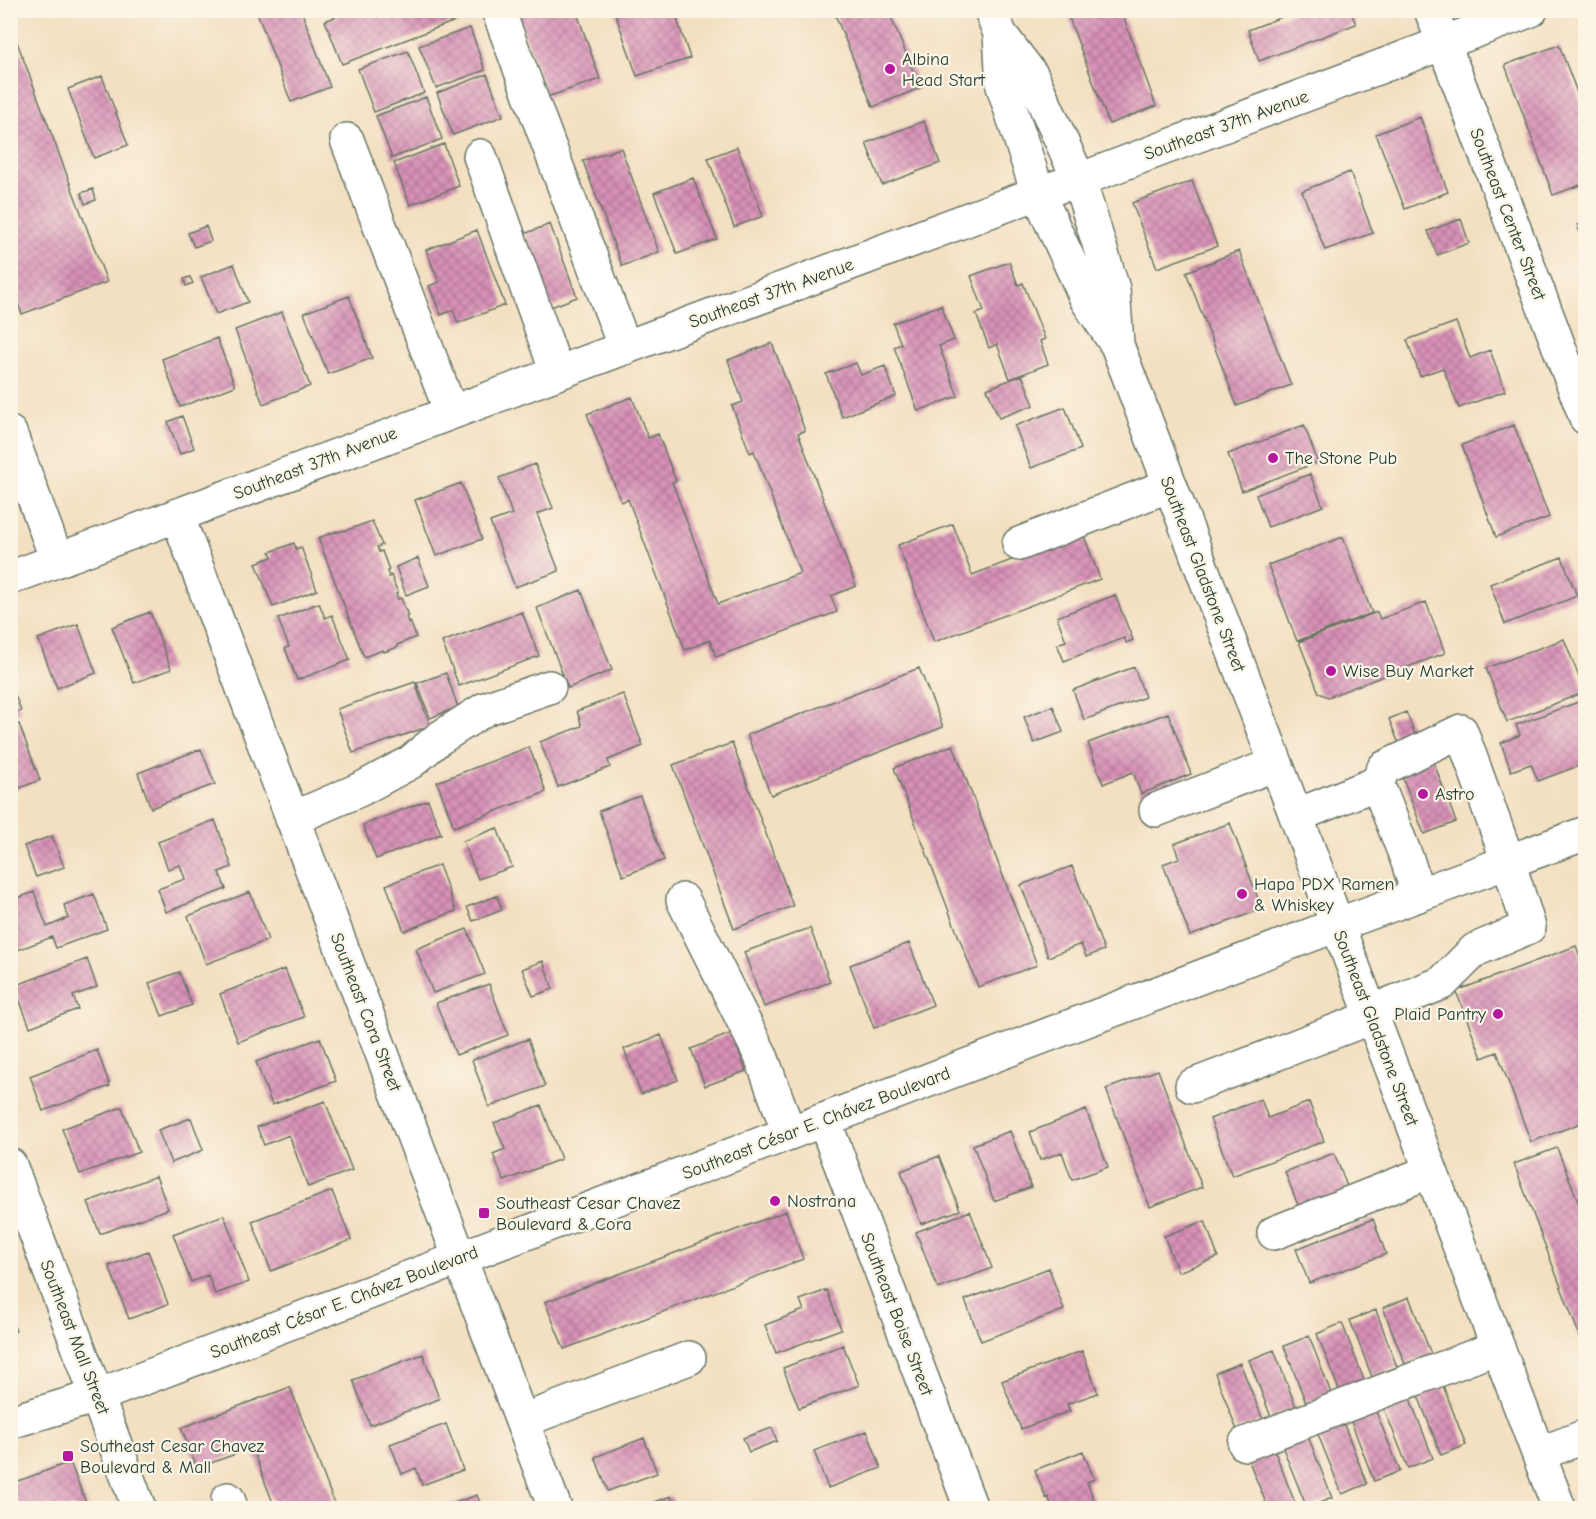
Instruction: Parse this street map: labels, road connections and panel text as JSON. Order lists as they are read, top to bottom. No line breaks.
{"streets":{"street":["Southeast 37th Avenue","Southeast Center Street","Southeast Gladstone Street","Southeast Cora Street","Southeast César E. Chávez Boulevard","Southeast Boise Street","Southeast Mall Street"]},"crossings":[["Southeast 37th Avenue","Southeast Center Street"],["Southeast 37th Avenue","Southeast Gladstone Street"],["Southeast 37th Avenue","Southeast Cora Street"],["Southeast Gladstone Street","Southeast César E. Chávez Boulevard"],["Southeast Cora Street","Southeast César E. Chávez Boulevard"],["Southeast César E. Chávez Boulevard","Southeast Boise Street"],["Southeast César E. Chávez Boulevard","Southeast Mall Street"]],"places":{"other":["Albina Head Start","The Stone Pub","Wise Buy Market","Astro","Hapa PDX Ramen & Whiskey","Plaid Pantry","Nostrana"],"transit":["Southeast Cesar Chavez Boulevard & Cora","Southeast Cesar Chavez Boulevard & Mall"]}}
